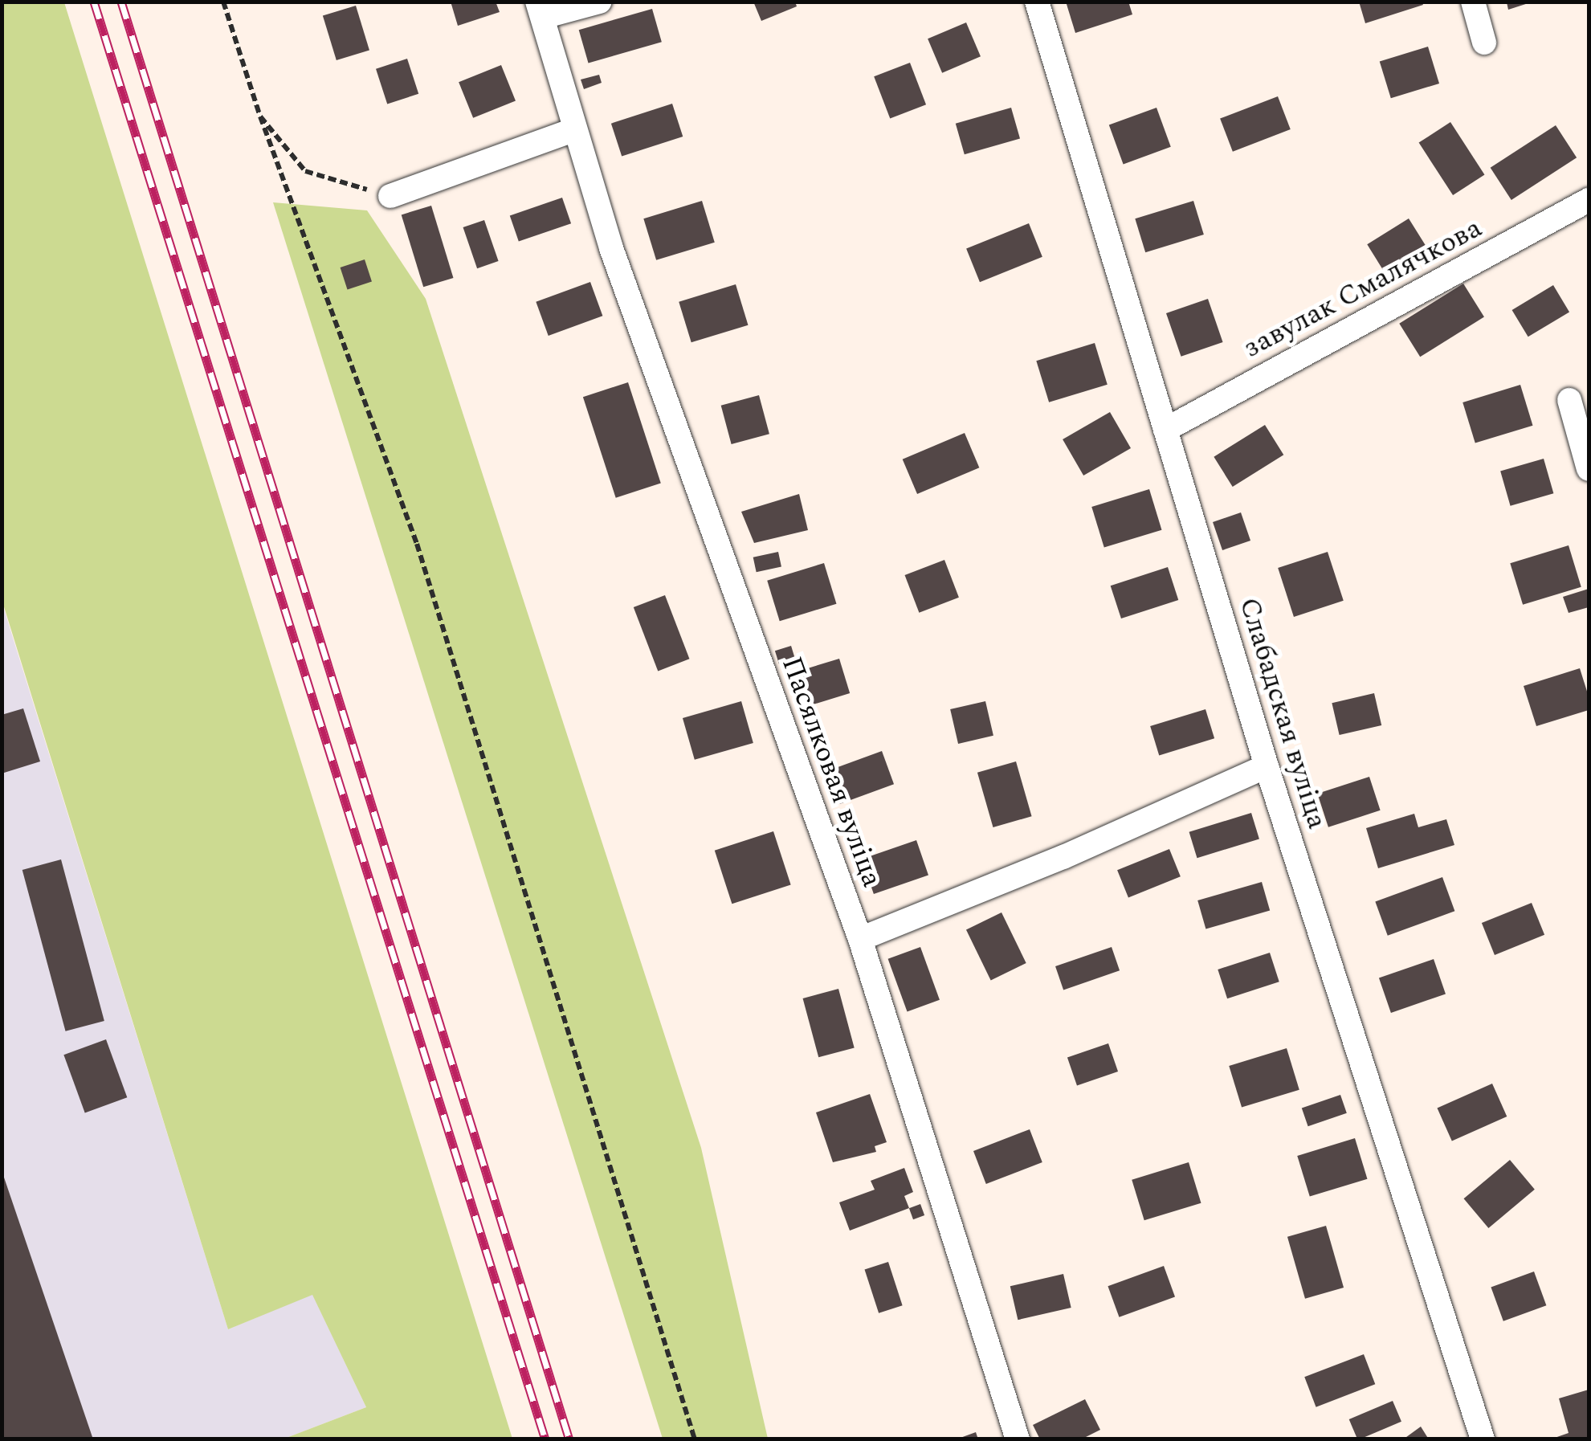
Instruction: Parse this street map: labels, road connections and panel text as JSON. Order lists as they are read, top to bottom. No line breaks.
{"streets":{"street":["завулак Смалячкова","Слабадская вуліца","Пасялковая вуліца"]},"crossings":[["завулак Смалячкова","Слабадская вуліца"]]}
